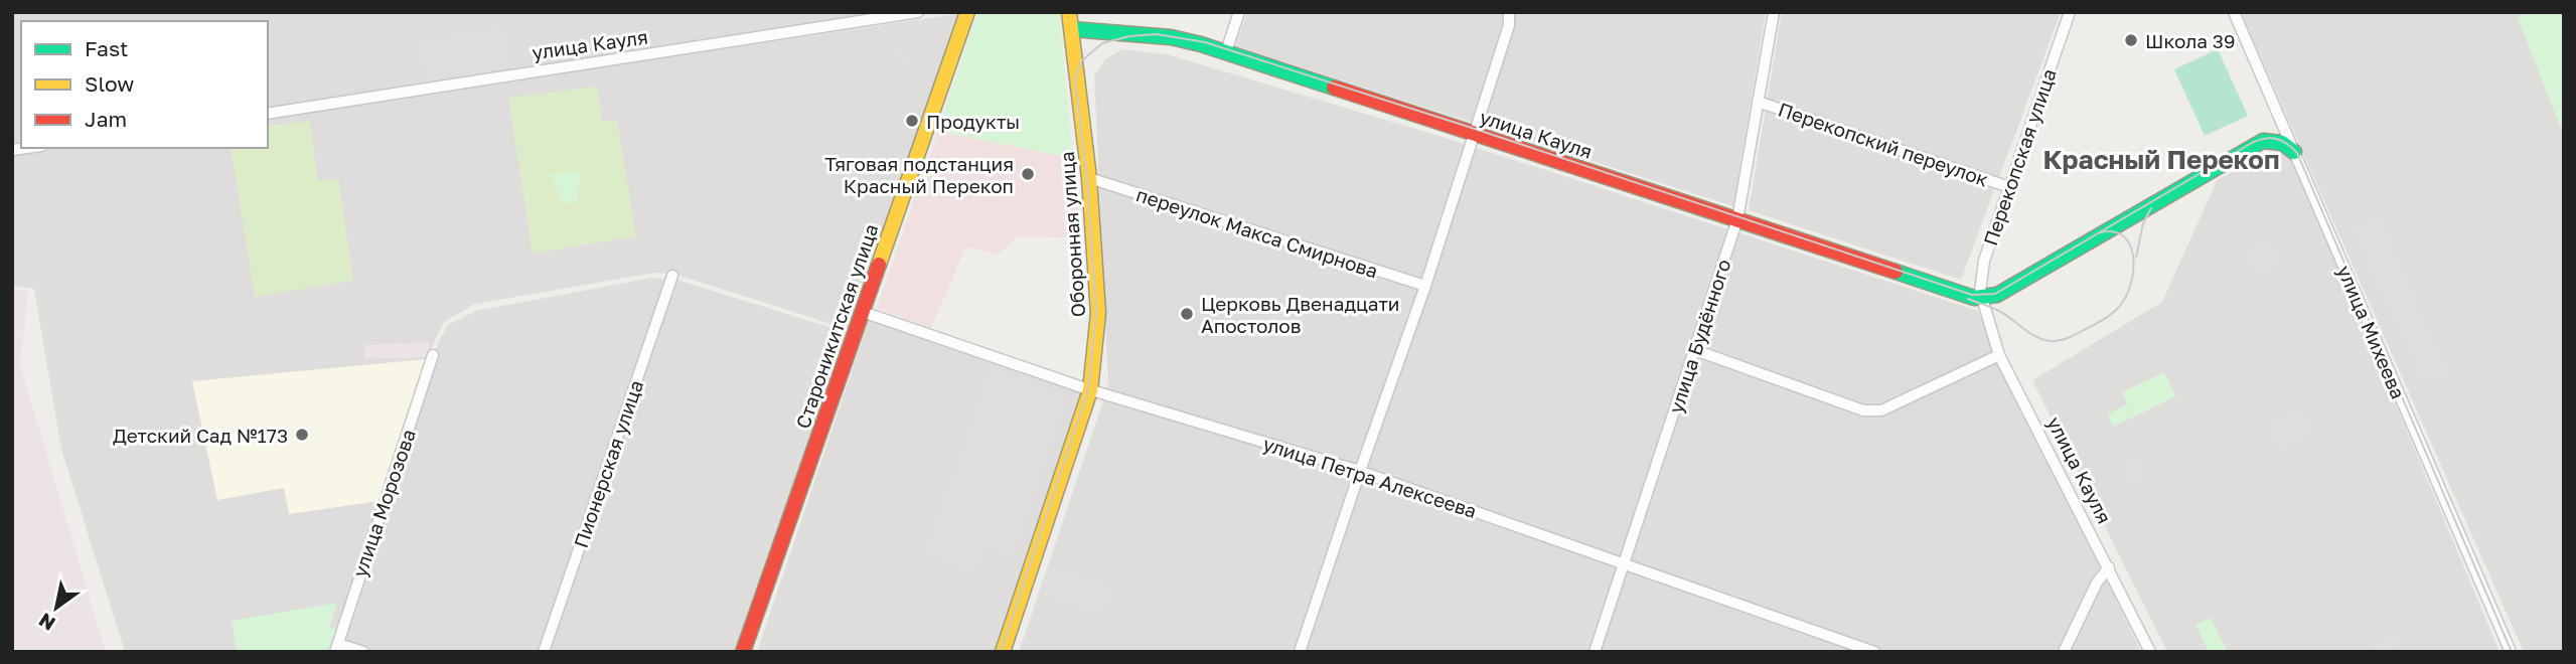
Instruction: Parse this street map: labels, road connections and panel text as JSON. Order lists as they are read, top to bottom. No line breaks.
{"streets":{"main road":["улица Кауля","Оборонная улица","Староникитская улица"],"street":["Перекопский переулок","Перекопская улица","переулок Макса Смирнова","улица Михеева","улица Будённого","Пионерская улица","улица Петра Алексеева","улица Морозова"]},"crossings":[["улица Кауля","Перекопская улица"],["улица Кауля","Оборонная улица"],["улица Кауля","улица Будённого"],["Перекопский переулок","Перекопская улица"],["Перекопский переулок","улица Будённого"],["переулок Макса Смирнова","Оборонная улица"],["Оборонная улица","улица Петра Алексеева"],["Староникитская улица","улица Петра Алексеева"],["улица Будённого","улица Петра Алексеева"]],"districts":["Красный Перекоп"],"places":["Школа 39","Продукты","Тяговая подстанция Красный Перекоп","Церковь Двенадцати Апостолов","Детский Сад №173"],"legend":["Fast","Slow","Jam"],"north":"bottom left"}
